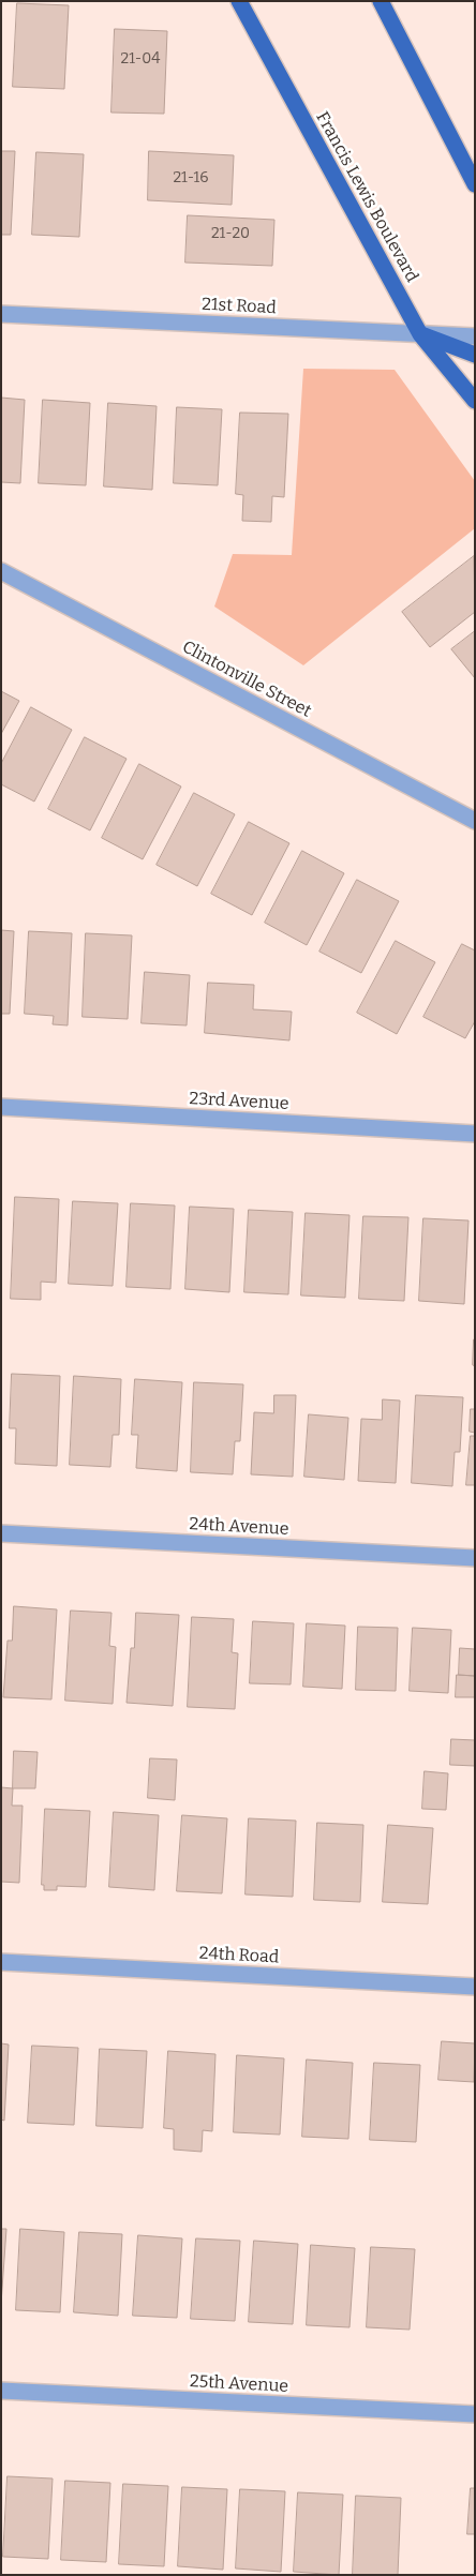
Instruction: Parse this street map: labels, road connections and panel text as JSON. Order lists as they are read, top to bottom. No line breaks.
{"streets":{"main road":["Francis Lewis Boulevard"],"street":["21st Road","Clintonville Street","23rd Avenue","24th Avenue","24th Road","25th Avenue"]},"crossings":[["Francis Lewis Boulevard","21st Road"]],"house_numbers":["21-04","21-16","21-20"]}
